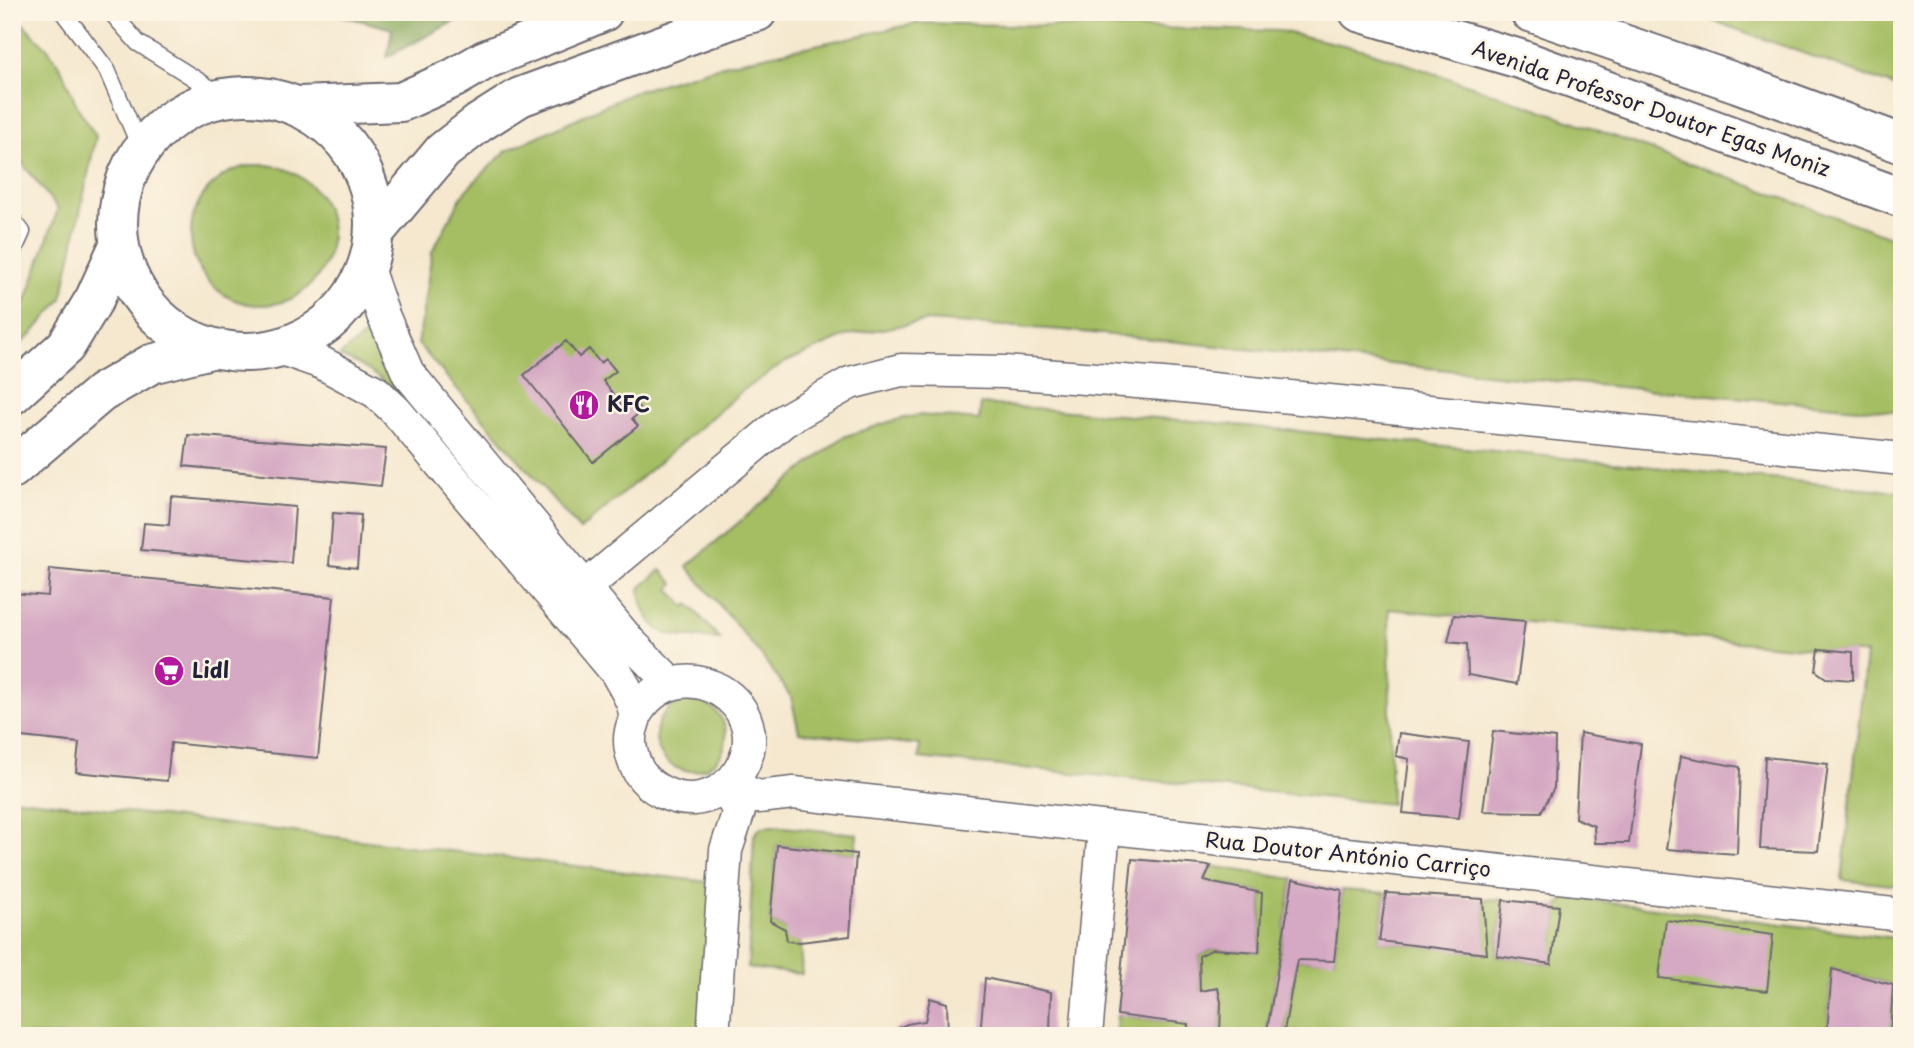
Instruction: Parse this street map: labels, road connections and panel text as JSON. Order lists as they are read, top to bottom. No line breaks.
{"streets":{"main road":["Avenida Professor Doutor Egas Moniz"],"street":["Rua Doutor António Carriço"]},"places":{"restaurant":["KFC"],"supermarket":["Lidl"]}}
